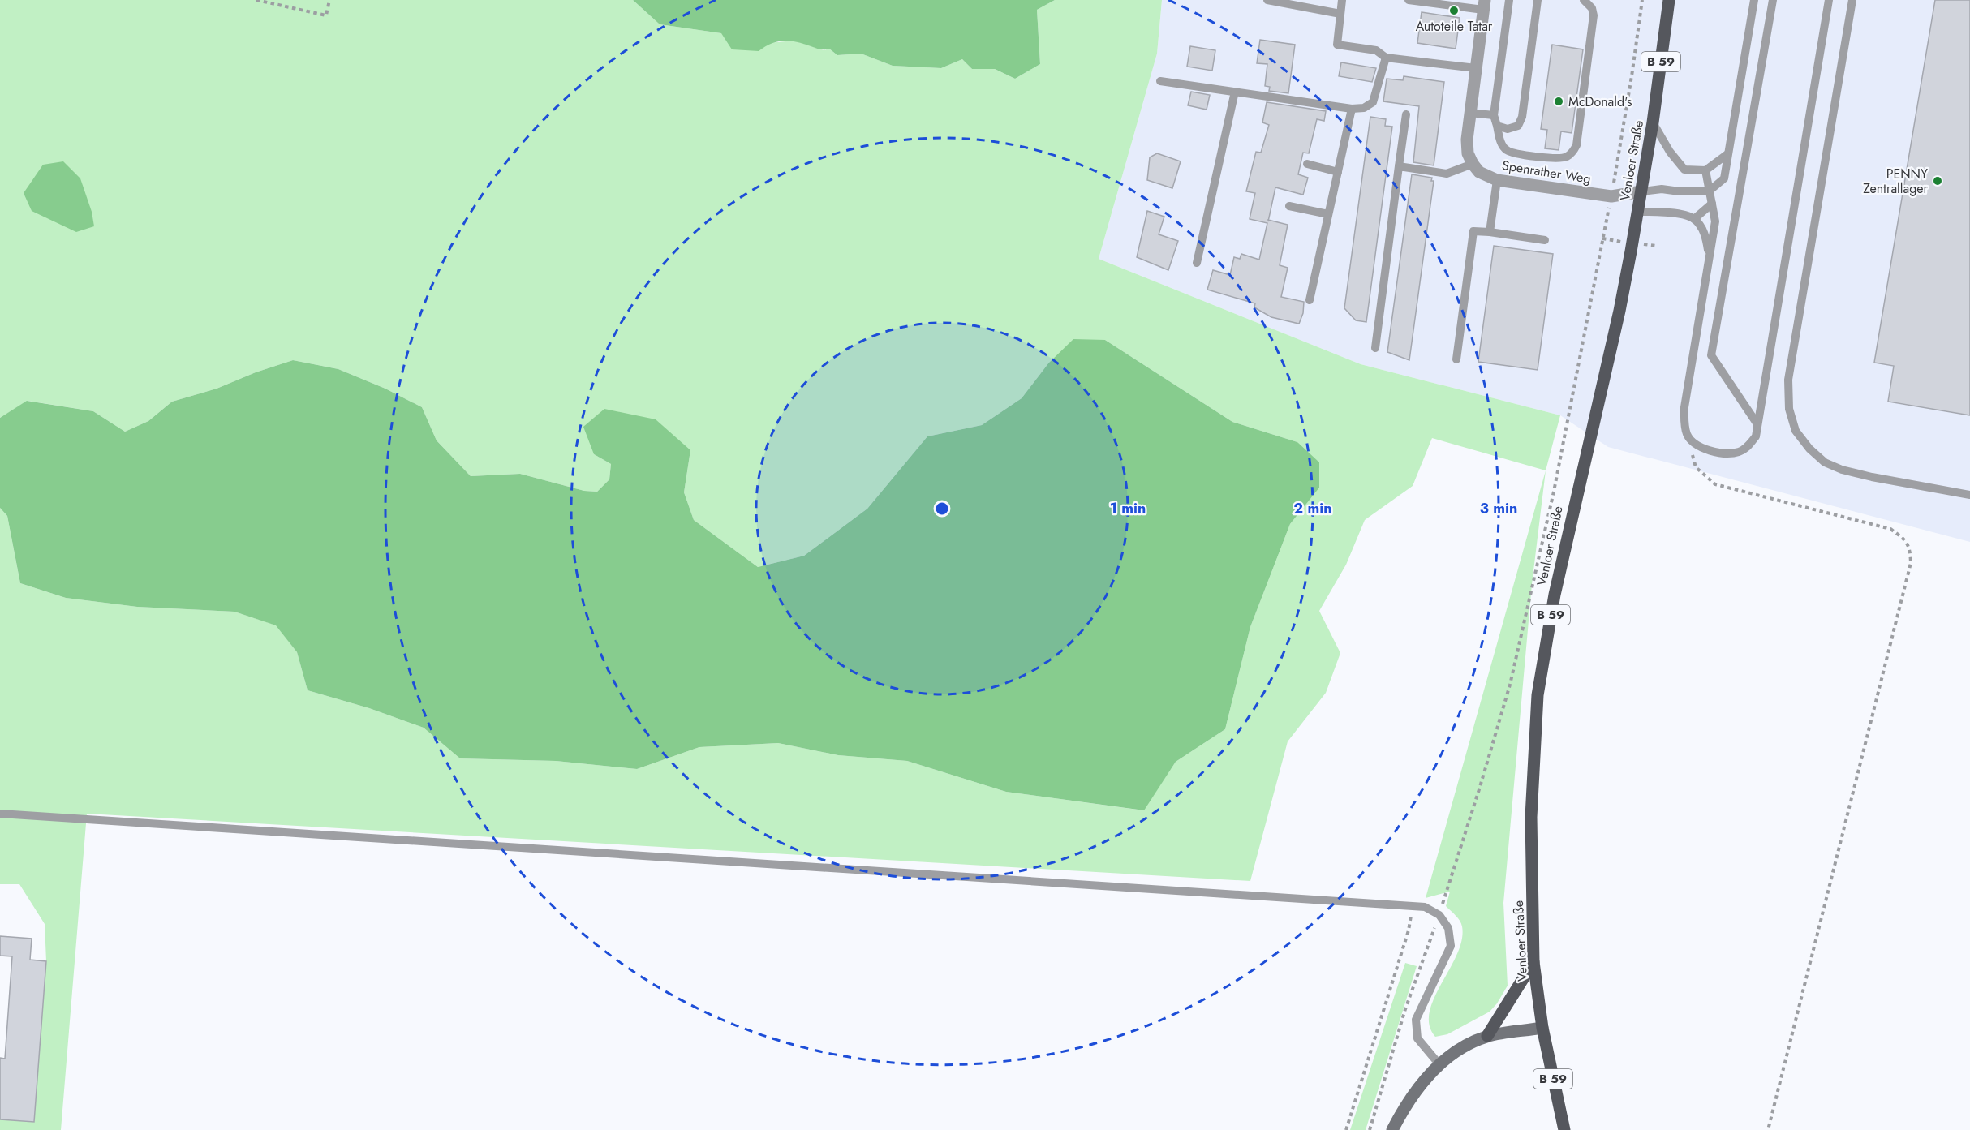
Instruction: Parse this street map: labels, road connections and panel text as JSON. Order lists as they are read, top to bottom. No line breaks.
{"streets":{"main road":["B 59","Venloer Straße"],"street":["Spenrather Weg"]},"crossings":[["B 59","Venloer Straße"],["Venloer Straße","Spenrather Weg"]],"places":["Autoteile Tatar","McDonald's","PENNY Zentrallager"],"rings":["1 min","2 min","3 min"]}
